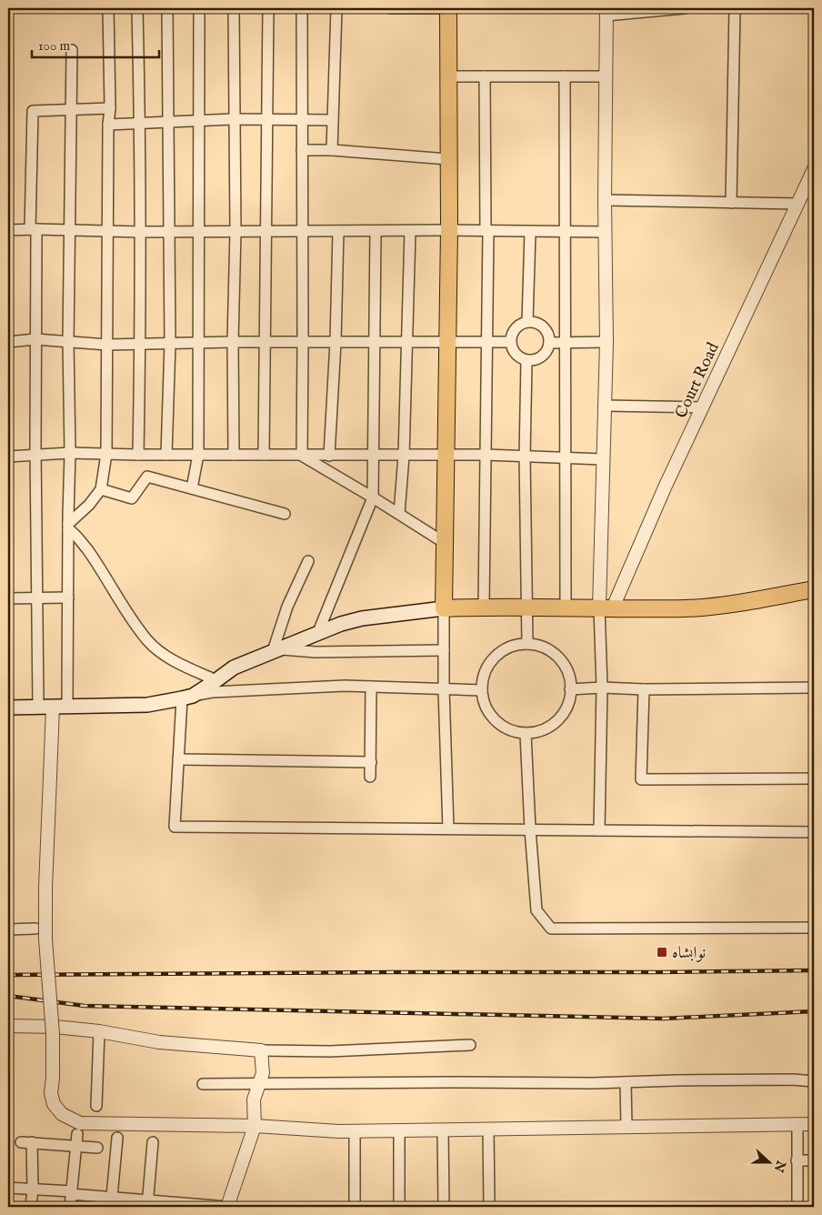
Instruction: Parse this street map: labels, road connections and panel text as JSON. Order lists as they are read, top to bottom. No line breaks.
{"streets":{"street":["Court Road"]},"places":{"transit":["نوابشاہ"]},"scale_bar":"100 m","north":"right"}
